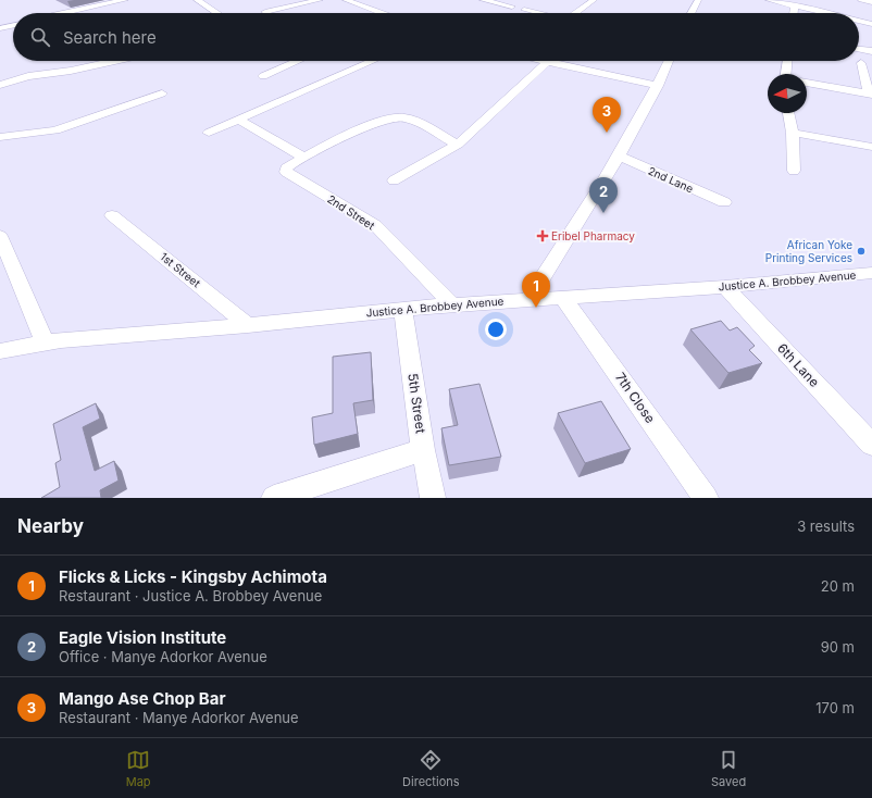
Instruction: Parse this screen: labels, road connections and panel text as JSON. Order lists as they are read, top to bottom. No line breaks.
{"streets":{"street":["2nd Lane","2nd Street","1st Street","Justice A. Brobbey Avenue","6th Lane","7th Close","5th Street"]},"crossings":[["2nd Street","Justice A. Brobbey Avenue"],["1st Street","Justice A. Brobbey Avenue"],["Justice A. Brobbey Avenue","6th Lane"],["Justice A. Brobbey Avenue","7th Close"],["Justice A. Brobbey Avenue","5th Street"]],"places":{"health":["Eribel Pharmacy"],"other":["African Yoke Printing Services"]},"north":"left","page":{"search":"Search here","pins":["3","2","1"],"heading":["Nearby","3 results"],"list":[{"mark":"1","name":"Flicks & Licks - Kingsby Achimota","note":"Restaurant · Justice A. Brobbey Avenue","value":"20 m"},{"mark":"2","name":"Eagle Vision Institute","note":"Office · Manye Adorkor Avenue","value":"90 m"},{"mark":"3","name":"Mango Ase Chop Bar","note":"Restaurant · Manye Adorkor Avenue","value":"170 m"}],"nav":["Map","Directions","Saved"]}}
